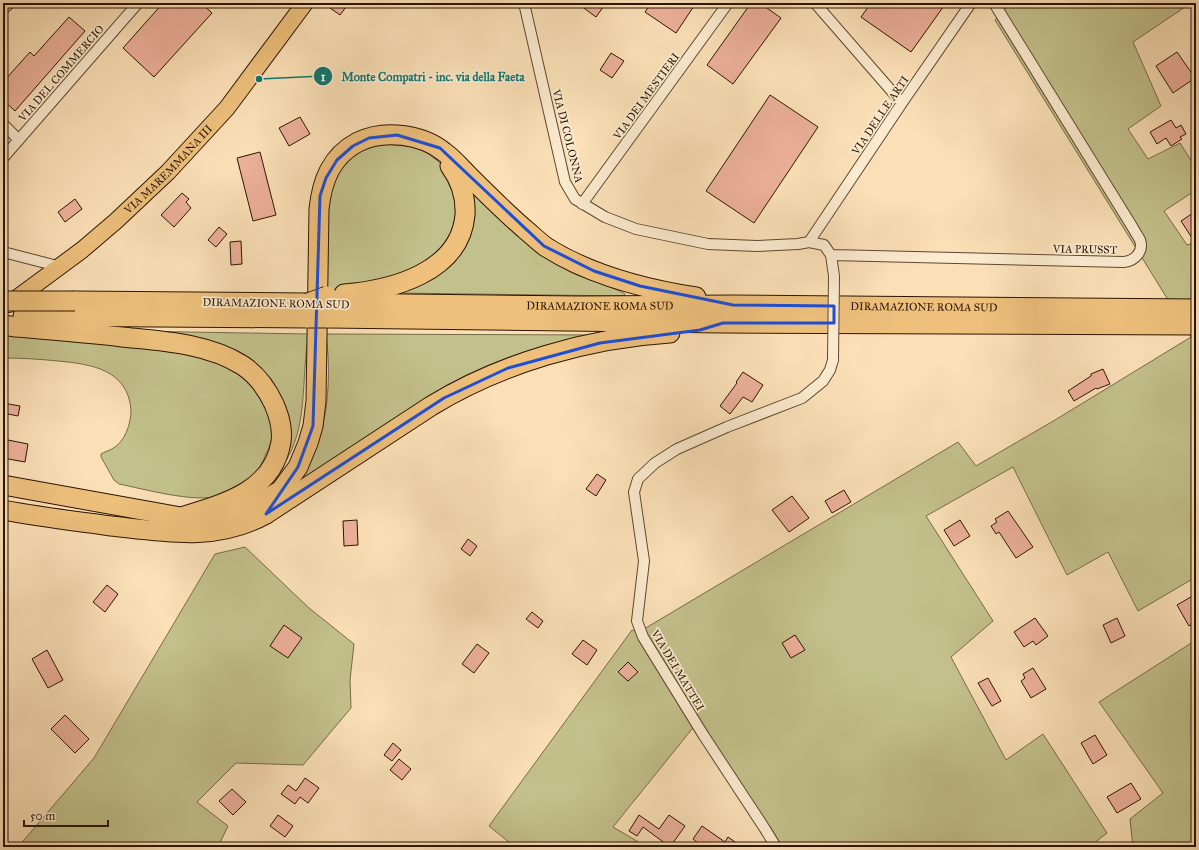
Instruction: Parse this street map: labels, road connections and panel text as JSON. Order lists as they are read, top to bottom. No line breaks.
{"streets":{"highway":["DIRAMAZIONE ROMA SUD"],"main road":["VIA MAREMMANA III"],"street":["VIA DEL COMMERCIO","VIA DEI MESTIERI","VIA DELLE ARTI","VIA DI COLONNA","VIA PRUSST","VIA DEI MATTEI"]},"crossings":[["VIA DEI MESTIERI","VIA DI COLONNA"],["VIA DELLE ARTI","VIA DI COLONNA"],["VIA PRUSST","VIA DEI MATTEI"]],"places":["Monte Compatri - inc. via della Faeta"],"scale_bar":"50 m"}
